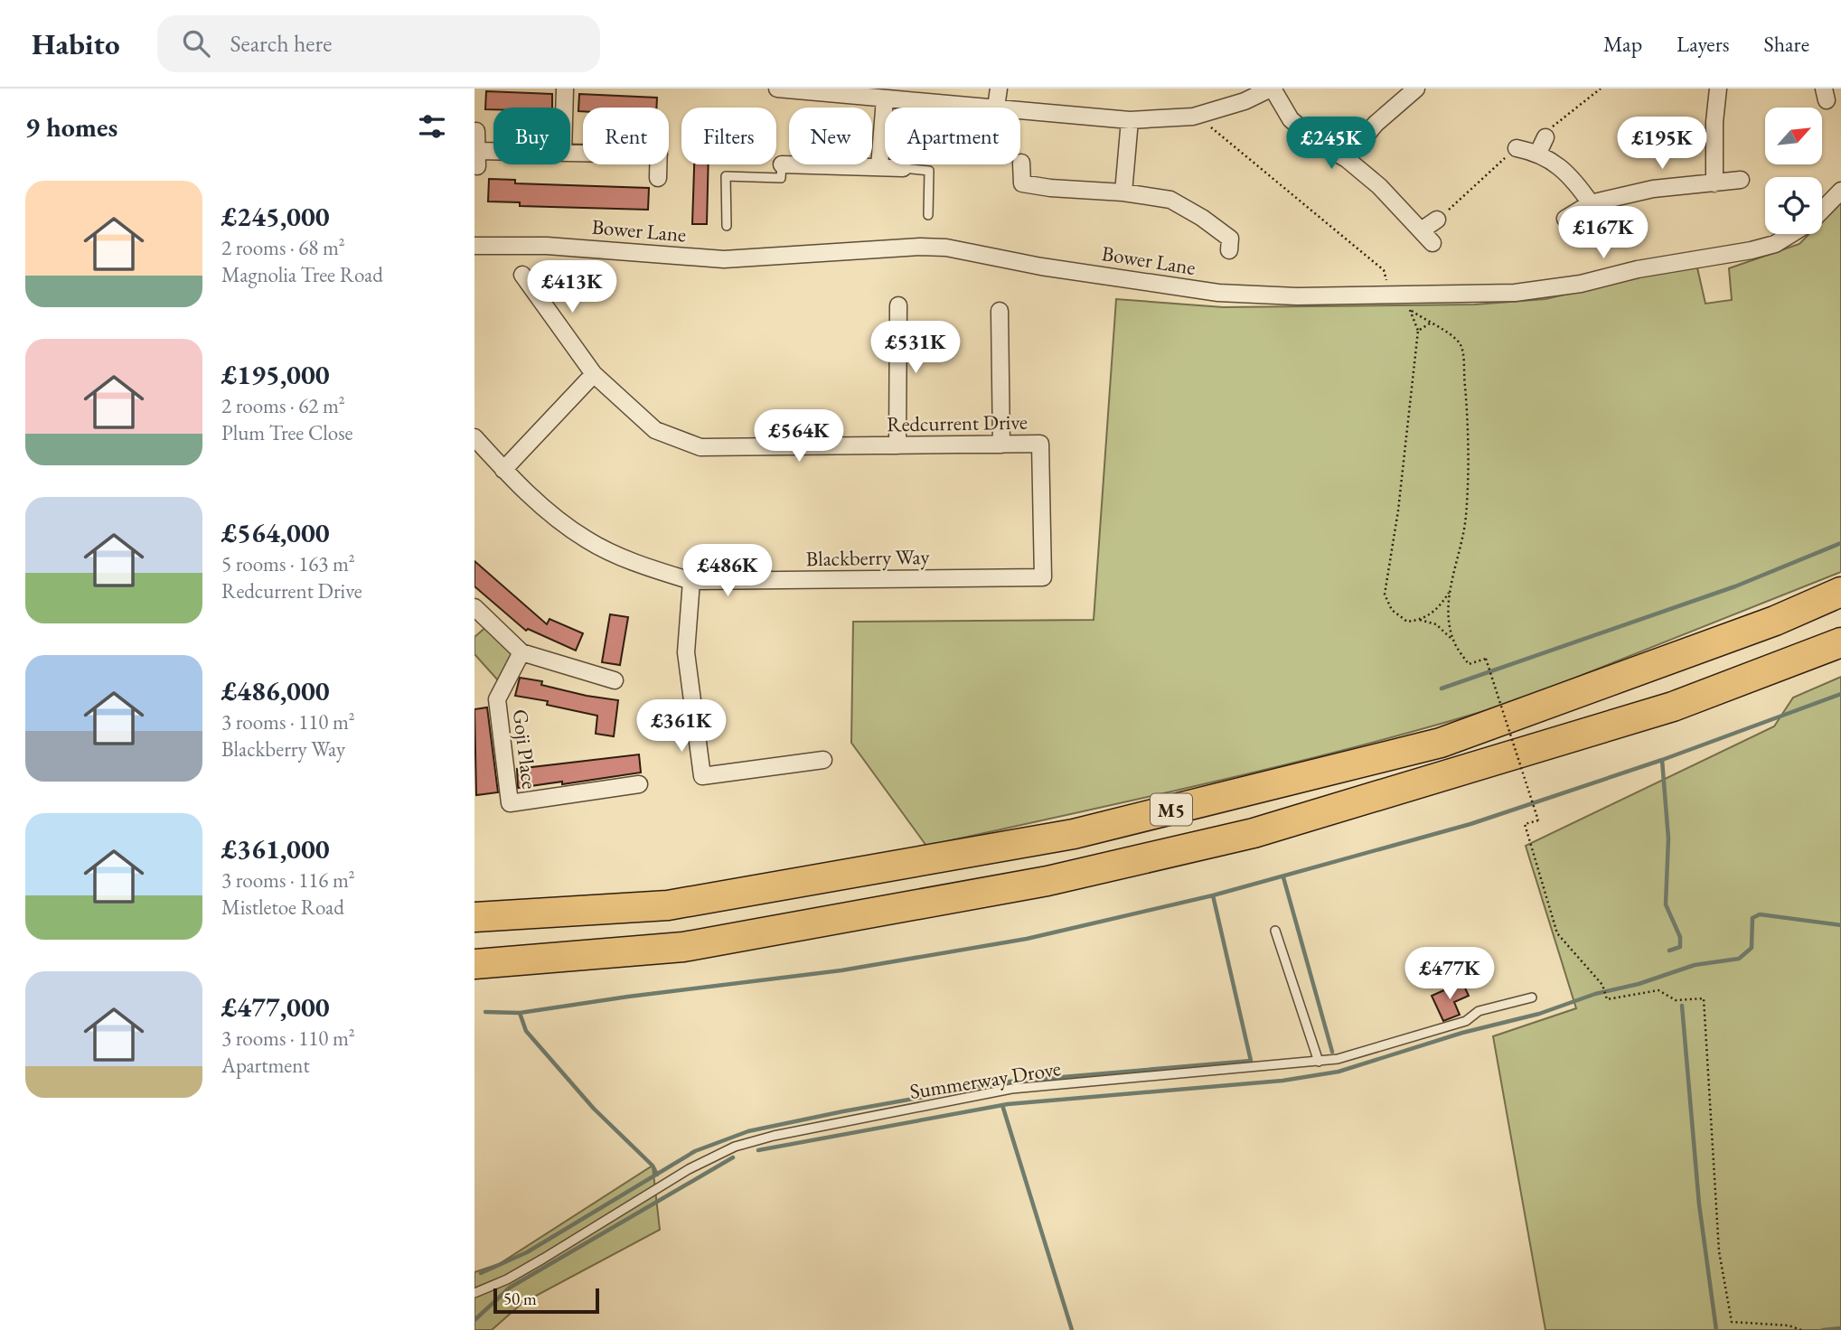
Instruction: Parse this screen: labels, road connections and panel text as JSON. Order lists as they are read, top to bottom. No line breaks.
{"streets":{"highway":["M5"],"street":["Bower Lane","Redcurrent Drive","Blackberry Way","Goji Place"],"lane":["Summerway Drove"]},"crossings":[["Redcurrent Drive","Blackberry Way"]],"scale_bar":"50 m","north":"top right","page":{"header":"Habito","search":"Search here","nav":["Map","Layers","Share"],"heading":"9 homes","chip":["Buy","Rent","Filters","New","Apartment"],"price":["£245K","£195K","£167K","£413K","£531K","£564K","£486K","£361K","£477K"],"list":[{"name":"£245,000","note":"2 rooms · 68 m² · Magnolia Tree Road"},{"name":"£195,000","note":"2 rooms · 62 m² · Plum Tree Close"},{"name":"£564,000","note":"5 rooms · 163 m² · Redcurrent Drive"},{"name":"£486,000","note":"3 rooms · 110 m² · Blackberry Way"},{"name":"£361,000","note":"3 rooms · 116 m² · Mistletoe Road"},{"name":"£477,000","note":"3 rooms · 110 m² · Apartment"}],"scale":"50 m"}}
